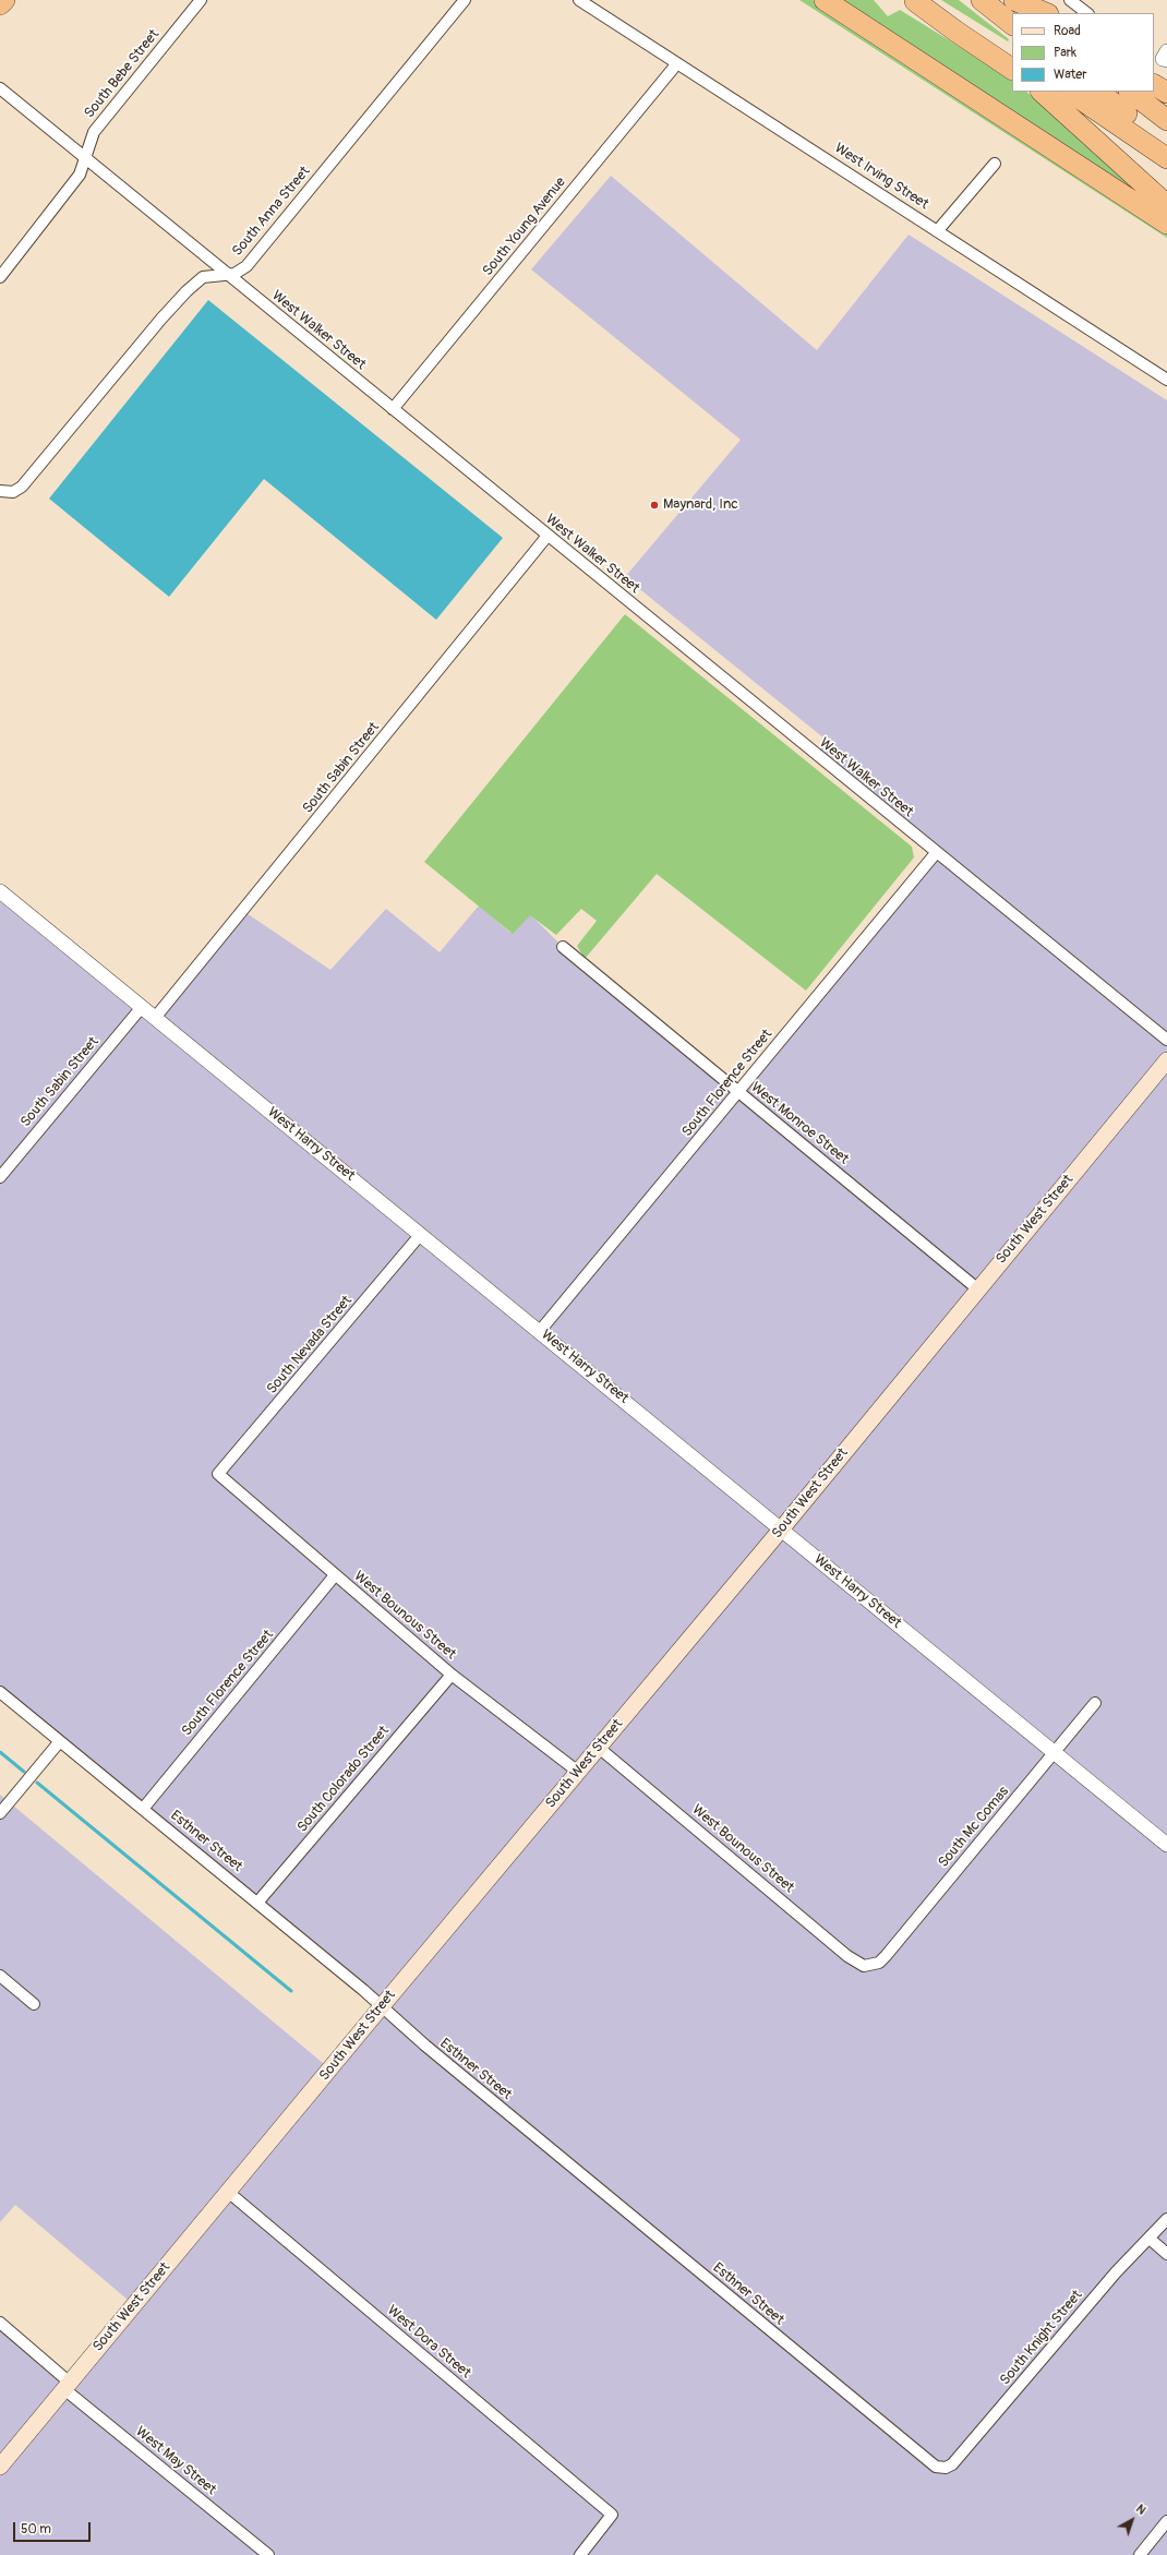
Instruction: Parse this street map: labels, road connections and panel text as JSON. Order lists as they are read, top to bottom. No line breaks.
{"streets":{"main road":["South West Street"],"street":["South Bebe Street","West Irving Street","South Anna Street","South Young Avenue","West Walker Street","South Sabin Street","South Florence Street","West Monroe Street","West Harry Street","South Nevada Street","West Bounous Street","South Colorado Street","South Mc Comas","Esthner Street","South Knight Street","West Dora Street","West May Street"]},"crossings":[["South Bebe Street","West Walker Street"],["West Irving Street","South Young Avenue"],["South Anna Street","West Walker Street"],["South Young Avenue","West Walker Street"],["West Walker Street","South Sabin Street"],["West Walker Street","South Florence Street"],["South Sabin Street","West Harry Street"],["South Florence Street","West Monroe Street"],["South Florence Street","West Harry Street"],["South Florence Street","West Bounous Street"],["South Florence Street","Esthner Street"],["West Monroe Street","South West Street"],["West Harry Street","South West Street"],["West Harry Street","South Nevada Street"],["West Harry Street","South Mc Comas"],["South West Street","West Bounous Street"],["South West Street","Esthner Street"],["South West Street","West Dora Street"],["South West Street","West May Street"],["South Nevada Street","West Bounous Street"],["West Bounous Street","South Colorado Street"],["West Bounous Street","South Mc Comas"],["South Colorado Street","Esthner Street"],["Esthner Street","South Knight Street"]],"places":["Maynard, Inc"],"legend":["Road","Park","Water"],"scale_bar":"50 m","north":"top right"}
